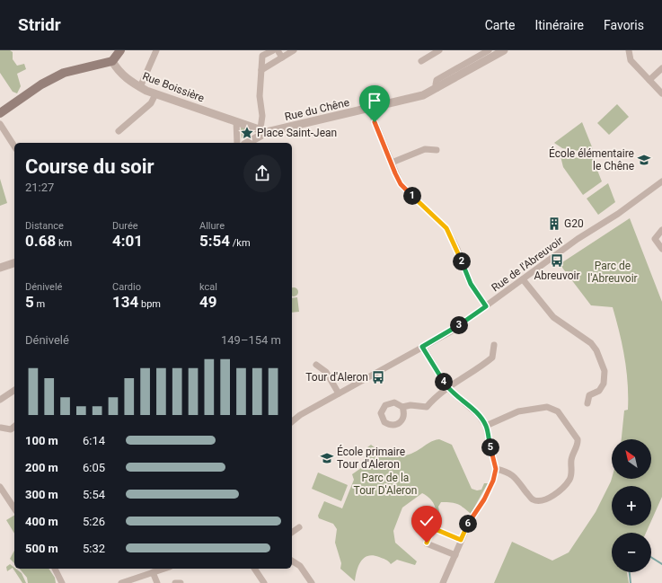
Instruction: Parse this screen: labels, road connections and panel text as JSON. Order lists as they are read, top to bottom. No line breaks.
{"streets":{"street":["Rue Boissière","Rue du Chêne","Rue de l'Abreuvoir"]},"crossings":[["Rue Boissière","Rue du Chêne"]],"parks":["Parc de l'Abreuvoir","Parc de la Tour D'Aleron"],"places":{"place":["Place Saint-Jean"],"school or university":["École élémentaire le Chêne","École primaire Tour d'Aleron"],"building":["G20"],"bus stop":["Abreuvoir","Tour d'Aleron"]},"north":"top left","page":{"header":"Stridr","nav":["Carte","Itinéraire","Favoris"],"heading":["Course du soir","21:27"],"pins":["1","2","3","4","5","6"],"stats":[["Distance","0.68 km"],["Durée","4:01"],["Allure","5:54 /km"],["Dénivelé","5 m"],["Cardio","134 bpm"],["kcal","49"]],"chart":["Dénivelé","149–154 m"],"list":[{"name":"100 m","note":"6:14"},{"name":"200 m","note":"6:05"},{"name":"300 m","note":"5:54"},{"name":"400 m","note":"5:26"},{"name":"500 m","note":"5:32"}],"map_buttons":["+","−"]}}
